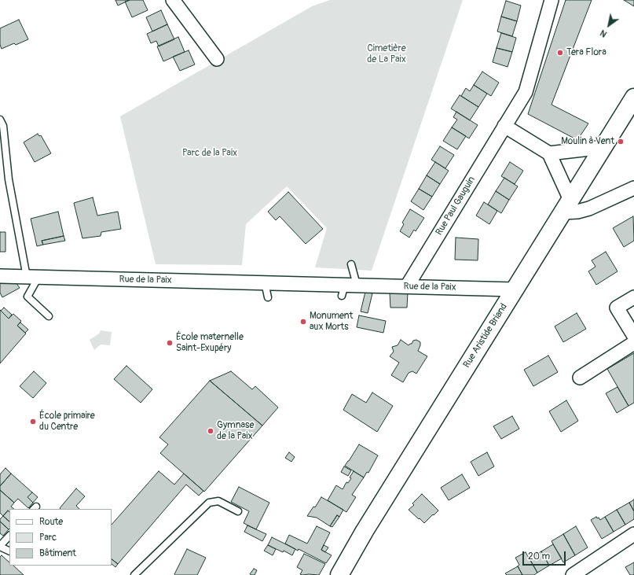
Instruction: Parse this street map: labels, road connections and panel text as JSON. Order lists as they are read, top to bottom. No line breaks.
{"streets":{"main road":["Rue Aristide Briand"],"street":["Rue Paul Gauguin","Rue de la Paix"]},"crossings":[["Rue Paul Gauguin","Rue de la Paix"],["Rue de la Paix","Rue Aristide Briand"]],"parks":["Cimetière de La Paix","Parc de la Paix"],"places":["Tera Flora","Moulin à Vent","Monument aux Morts","École maternelle Saint-Exupéry","École primaire du Centre","Gymnase de la Paix"],"legend":["Route","Parc","Bâtiment"],"scale_bar":"20 m","north":"bottom left"}
